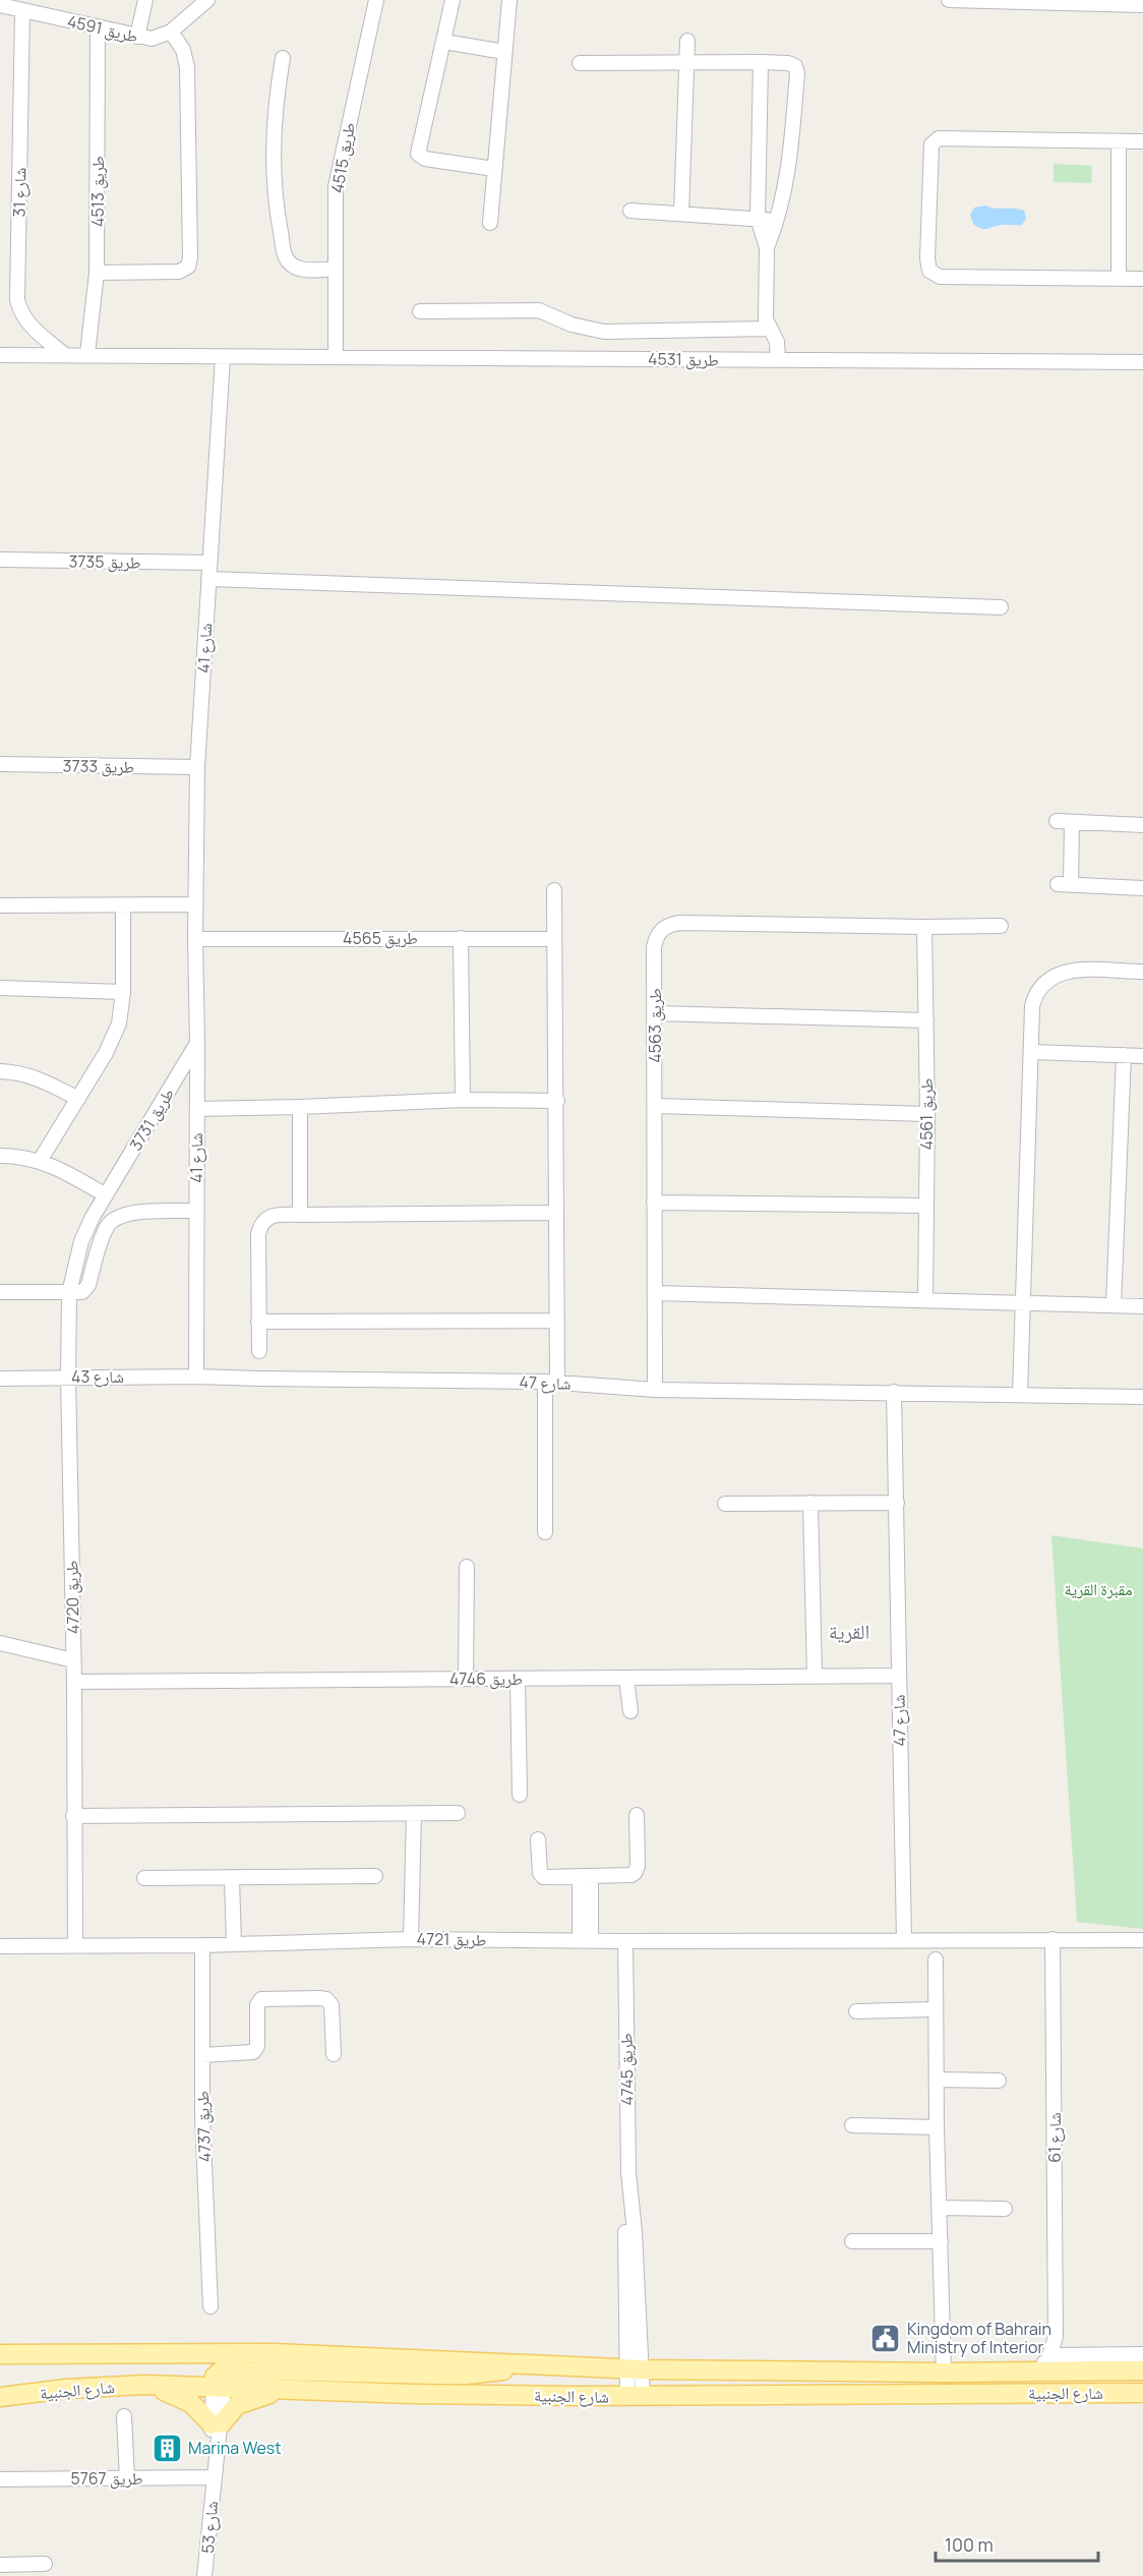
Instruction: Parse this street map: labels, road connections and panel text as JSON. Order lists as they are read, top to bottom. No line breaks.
{"streets":{"main road":["شارع الجنبية"],"street":["طريق 4591","طريق 4515","طريق 4513","شارع 31","طريق 4531","طريق 3735","شارع 41","طريق 3733","طريق 4565","طريق 4563","طريق 4561","طريق 3731","شارع 43","شارع 47","طريق 4720","طريق 4746","طريق 4721","طريق 4745","طريق 4737","شارع 61","طريق 5767","شارع 53"]},"crossings":[["طريق 4591","طريق 4513"],["طريق 4591","شارع 31"],["طريق 4515","طريق 4531"],["طريق 4531","شارع 41"],["طريق 3735","شارع 41"],["شارع 41","طريق 3733"],["شارع 41","طريق 4565"],["شارع 41","طريق 3731"],["شارع 41","شارع 43"],["شارع 41","شارع 47"],["طريق 4563","طريق 4561"],["طريق 4563","شارع 47"],["طريق 3731","شارع 43"],["طريق 3731","طريق 4720"],["شارع 43","شارع 47"],["شارع 43","طريق 4720"],["شارع 47","طريق 4746"],["شارع 47","طريق 4721"],["طريق 4720","طريق 4746"],["طريق 4720","طريق 4721"],["طريق 4721","طريق 4745"],["طريق 4721","طريق 4737"],["طريق 4745","شارع الجنبية"],["شارع 61","شارع الجنبية"],["شارع الجنبية","شارع 53"],["طريق 5767","شارع 53"]],"districts":["القرية"],"parks":["مقبرة القرية"],"places":{"public building":["Kingdom of Bahrain Ministry of Interior"],"building":["Marina West"]},"scale_bar":"100 m"}
